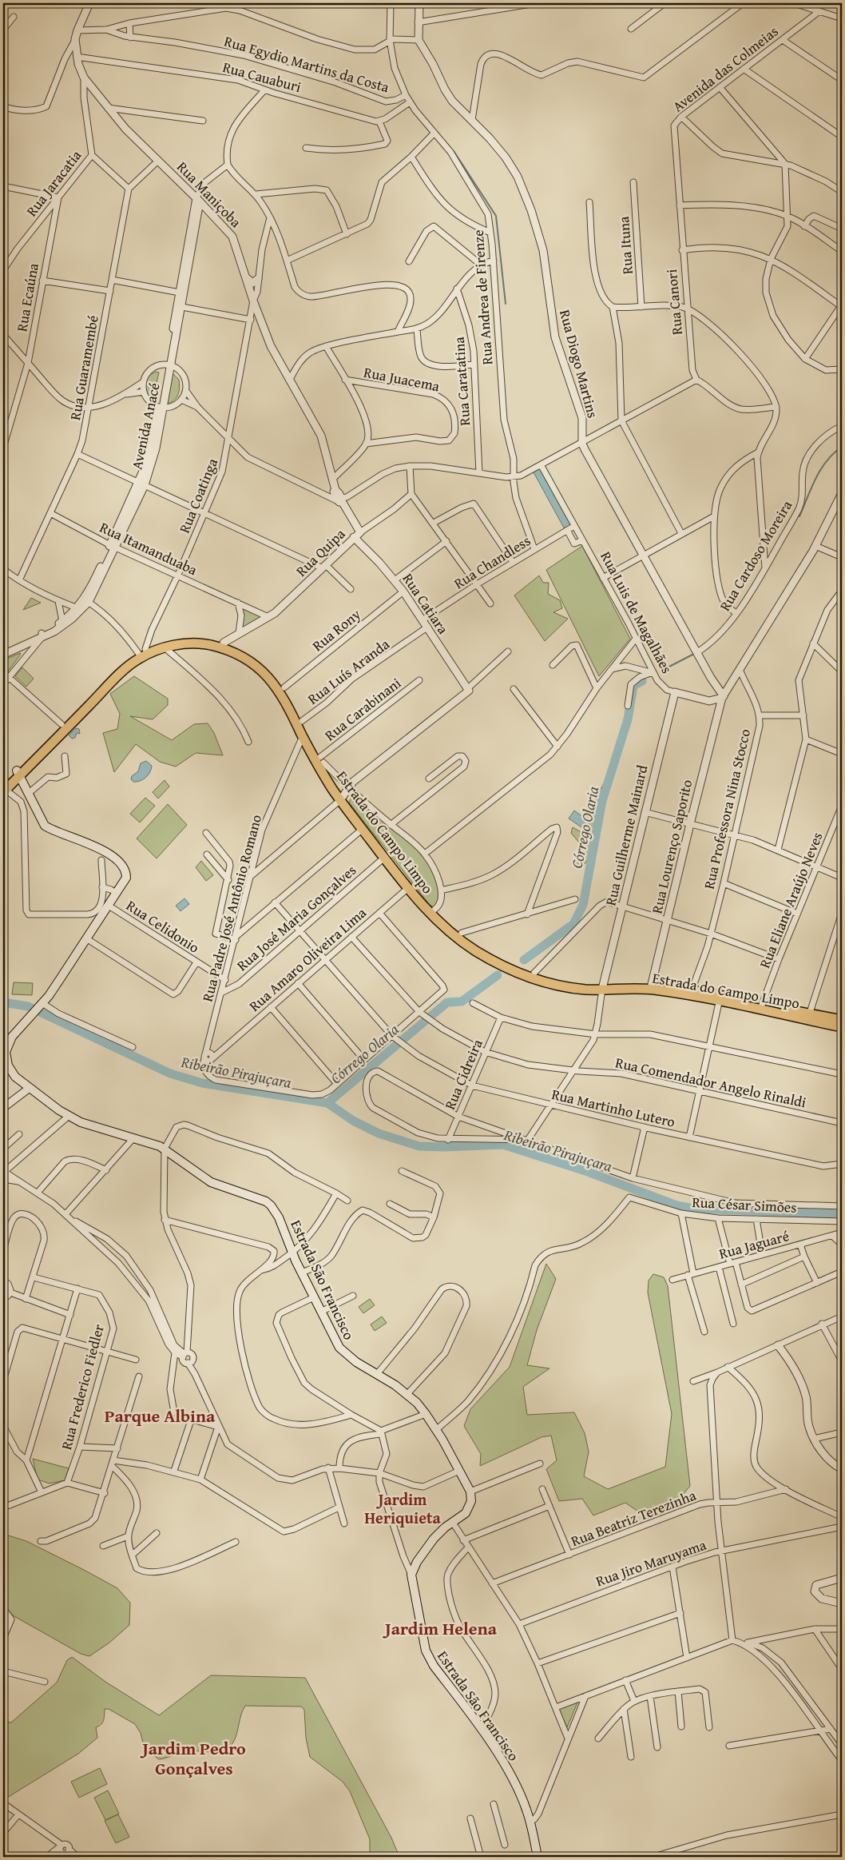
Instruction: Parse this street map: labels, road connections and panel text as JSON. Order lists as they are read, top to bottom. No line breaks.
{"streets":{"main road":["Estrada do Campo Limpo","Estrada São Francisco"],"street":["Rua Egydio Martins da Costa","Avenida das Colmeias","Rua Cauaburi","Rua Jaracatia","Rua Maniçoba","Rua Ituna","Rua Ecaúna","Rua Andrea de Firenze","Rua Canori","Rua Diogo Martins","Rua Guaramembé","Rua Juacema","Rua Caratatina","Avenida Anacé","Rua Coatinga","Rua Itamanduaba","Rua Quipa","Rua Cardoso Moreira","Rua Chandless","Rua Catiara","Rua Luis de Magalhães","Rua Rony","Rua Luís Aranda","Rua Carabinani","Rua Professora Nina Stocco","Rua Guilherme Mainard","Rua Lourenço Saporito","Rua Eliane Araújo Neves","Rua Padre José Antônio Romano","Rua José Maria Gonçalves","Rua Celidonio","Rua Amaro Oliveira Lima","Rua Cidreira","Rua Comendador Angelo Rinaldi","Rua Martinho Lutero","Rua César Simões","Rua Jaguaré","Rua Frederico Fiedler","Rua Beatriz Terezinha","Rua Jiro Maruyama"]},"crossings":[["Rua Egydio Martins da Costa","Rua Andrea de Firenze"],["Avenida das Colmeias","Rua Canori"],["Rua Cauaburi","Rua Maniçoba"],["Rua Jaracatia","Rua Maniçoba"],["Rua Jaracatia","Rua Ecaúna"],["Rua Maniçoba","Avenida Anacé"],["Rua Maniçoba","Rua Coatinga"],["Rua Andrea de Firenze","Rua Chandless"],["Rua Diogo Martins","Rua Cardoso Moreira"],["Rua Diogo Martins","Rua Luis de Magalhães"],["Rua Diogo Martins","Rua Lourenço Saporito"],["Rua Guaramembé","Rua Itamanduaba"],["Avenida Anacé","Rua Itamanduaba"],["Rua Coatinga","Rua Itamanduaba"],["Rua Coatinga","Estrada do Campo Limpo"],["Rua Itamanduaba","Rua Quipa"],["Rua Quipa","Rua Catiara"],["Rua Quipa","Estrada do Campo Limpo"],["Rua Chandless","Rua Catiara"],["Rua Chandless","Rua Luis de Magalhães"],["Rua Catiara","Rua Rony"],["Rua Catiara","Rua Luís Aranda"],["Rua Luis de Magalhães","Rua Guilherme Mainard"],["Rua Luis de Magalhães","Rua Lourenço Saporito"],["Rua Rony","Estrada do Campo Limpo"],["Rua Luís Aranda","Estrada do Campo Limpo"],["Rua Carabinani","Estrada do Campo Limpo"],["Rua Professora Nina Stocco","Estrada do Campo Limpo"],["Estrada do Campo Limpo","Rua Guilherme Mainard"],["Estrada do Campo Limpo","Rua Lourenço Saporito"],["Estrada do Campo Limpo","Rua Eliane Araújo Neves"],["Estrada do Campo Limpo","Rua Padre José Antônio Romano"],["Estrada do Campo Limpo","Rua José Maria Gonçalves"],["Estrada do Campo Limpo","Rua Amaro Oliveira Lima"],["Rua Padre José Antônio Romano","Rua José Maria Gonçalves"],["Rua Padre José Antônio Romano","Rua Celidonio"],["Rua Padre José Antônio Romano","Rua Amaro Oliveira Lima"],["Rua José Maria Gonçalves","Rua Martinho Lutero"],["Rua Celidonio","Estrada São Francisco"],["Rua Amaro Oliveira Lima","Rua Comendador Angelo Rinaldi"],["Rua Amaro Oliveira Lima","Rua Martinho Lutero"],["Rua Cidreira","Rua Comendador Angelo Rinaldi"],["Rua Cidreira","Rua Martinho Lutero"],["Rua César Simões","Estrada São Francisco"]],"districts":["Parque Albina","Jardim Heriquieta","Jardim Helena","Jardim Pedro Gonçalves"],"water":["Córrego Olaria","Ribeirão Pirajuçara"]}
